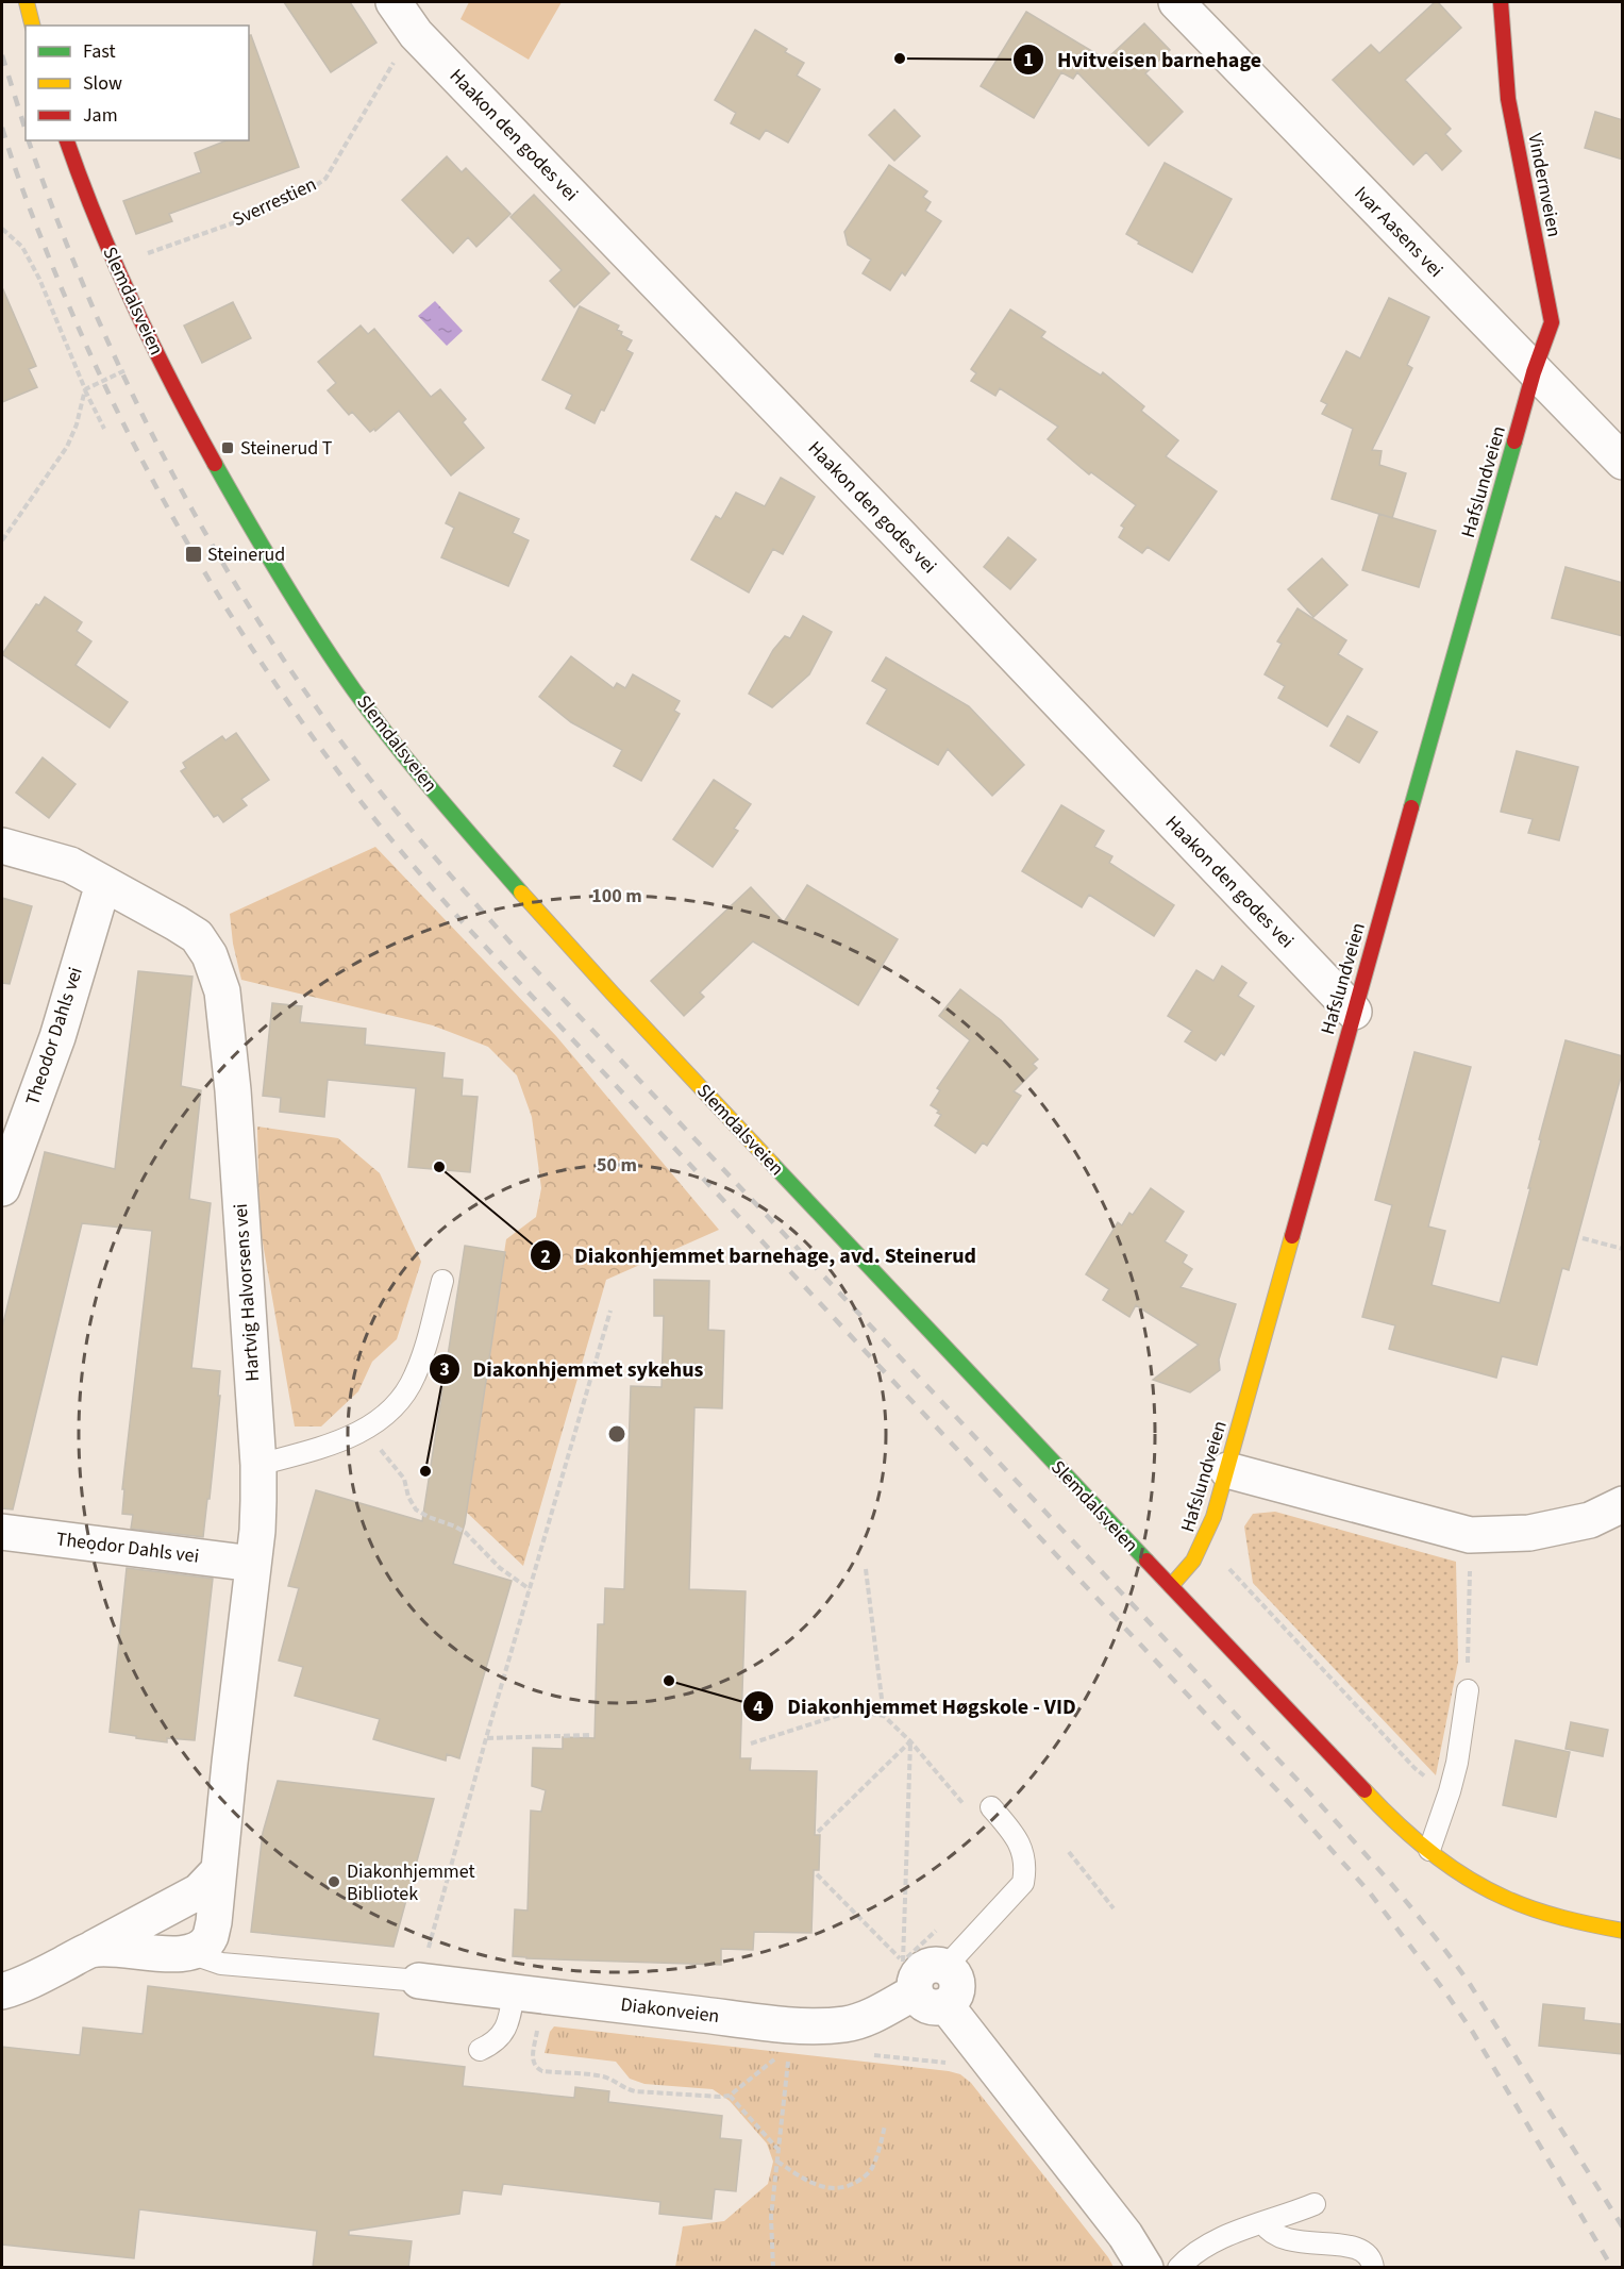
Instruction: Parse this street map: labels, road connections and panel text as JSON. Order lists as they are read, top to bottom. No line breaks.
{"streets":{"main road":["Vindernveien","Slemdalsveien","Hafslundveien"],"street":["Haakon den godes vei","Ivar Aasens vei","Theodor Dahls vei","Hartvig Halvorsens vei","Diakonveien"],"path":["Sverrestien"]},"crossings":[["Haakon den godes vei","Sverrestien"],["Haakon den godes vei","Hafslundveien"],["Vindernveien","Ivar Aasens vei"],["Vindernveien","Hafslundveien"],["Ivar Aasens vei","Hafslundveien"],["Slemdalsveien","Hafslundveien"],["Theodor Dahls vei","Hartvig Halvorsens vei"]],"places":{"other":["Hvitveisen barnehage","Diakonhjemmet barnehage, avd. Steinerud","Diakonhjemmet sykehus","Diakonhjemmet Høgskole - VID","Diakonhjemmet Bibliotek"],"transit":["Steinerud T","Steinerud"]},"legend":["Fast","Slow","Jam"],"rings":["100 m","50 m"]}
